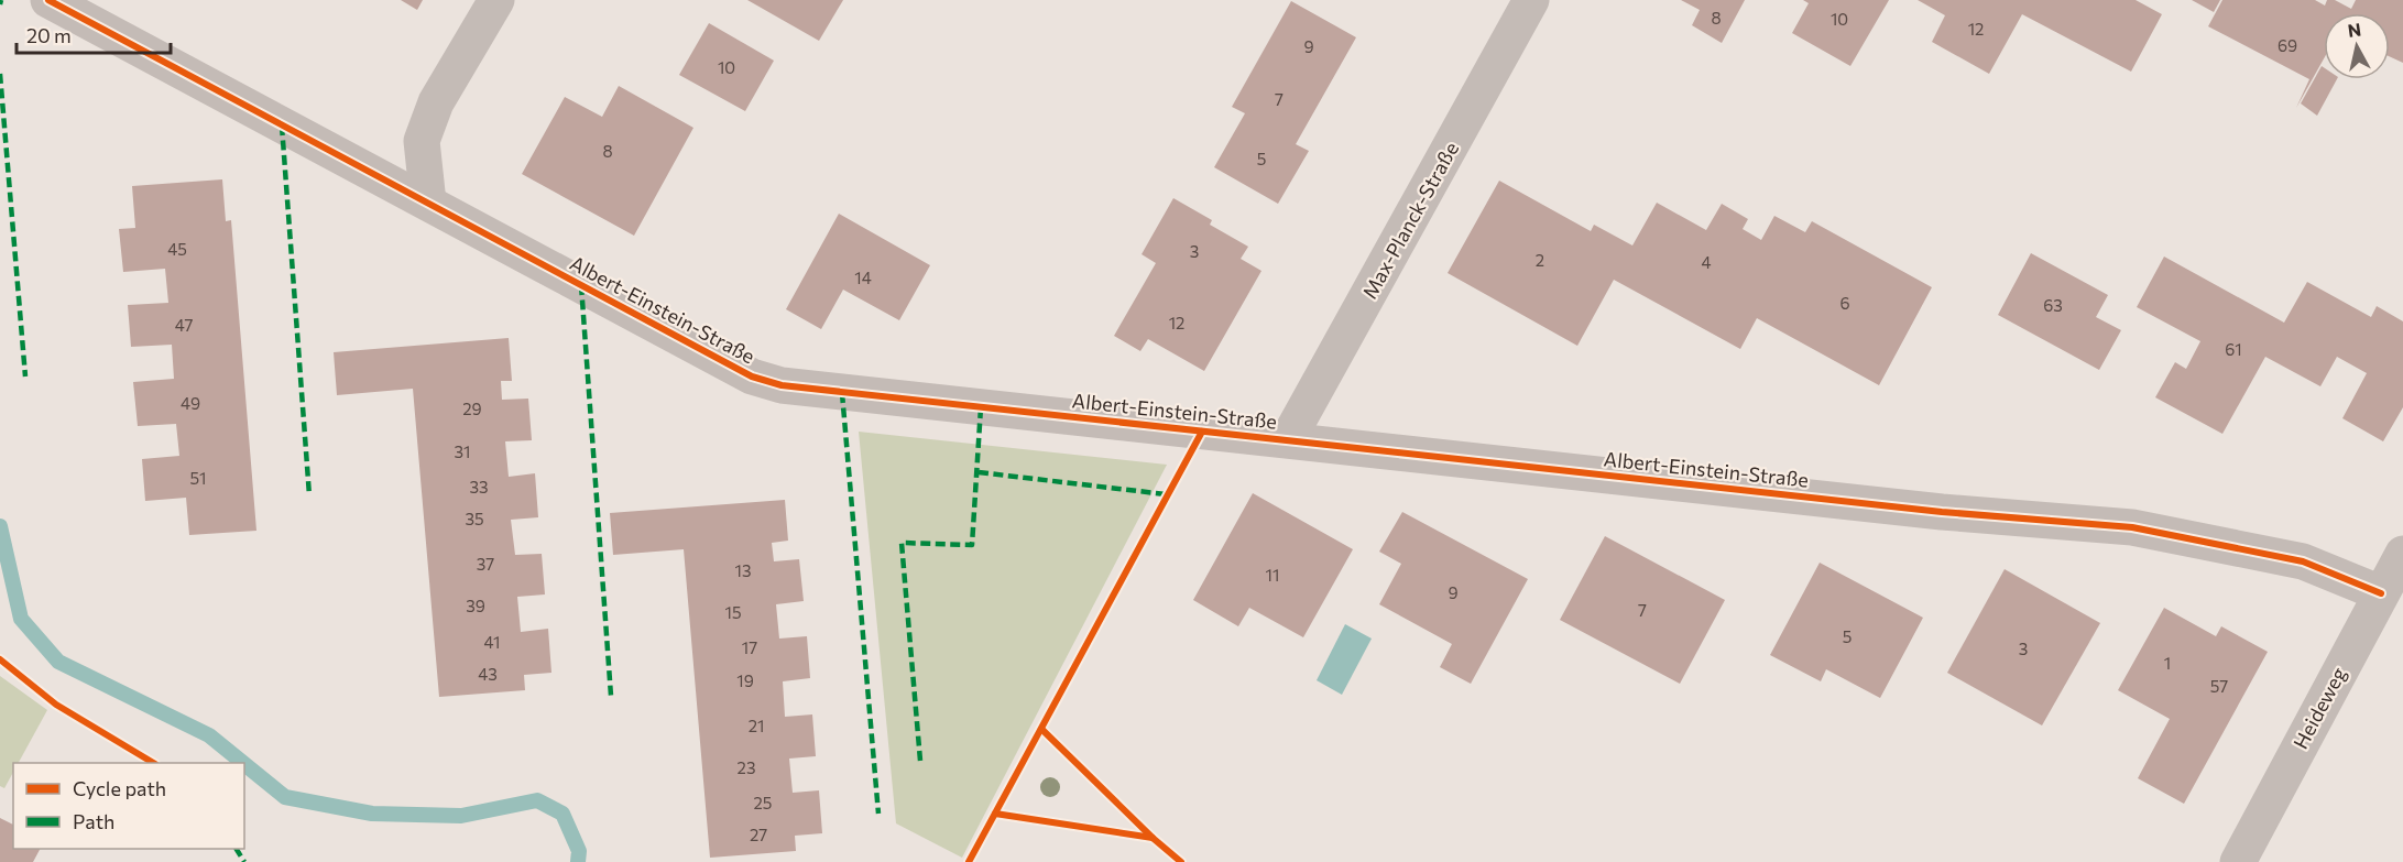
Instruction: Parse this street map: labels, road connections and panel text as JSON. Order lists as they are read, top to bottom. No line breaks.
{"streets":{"street":["Max-Planck-Straße","Albert-Einstein-Straße","Heideweg"]},"crossings":[["Max-Planck-Straße","Albert-Einstein-Straße"],["Albert-Einstein-Straße","Heideweg"]],"house_numbers":["8","10","12","69","9","10","7","8","5","45","3","2","4","14","6","63","12","47","61","49","29","31","51","33","35","37","13","11","9","39","7","15","5","41","17","3","1","43","19","57","21","23","25","27"],"legend":["Cycle path","Path"],"scale_bar":"20 m","north":"top"}
